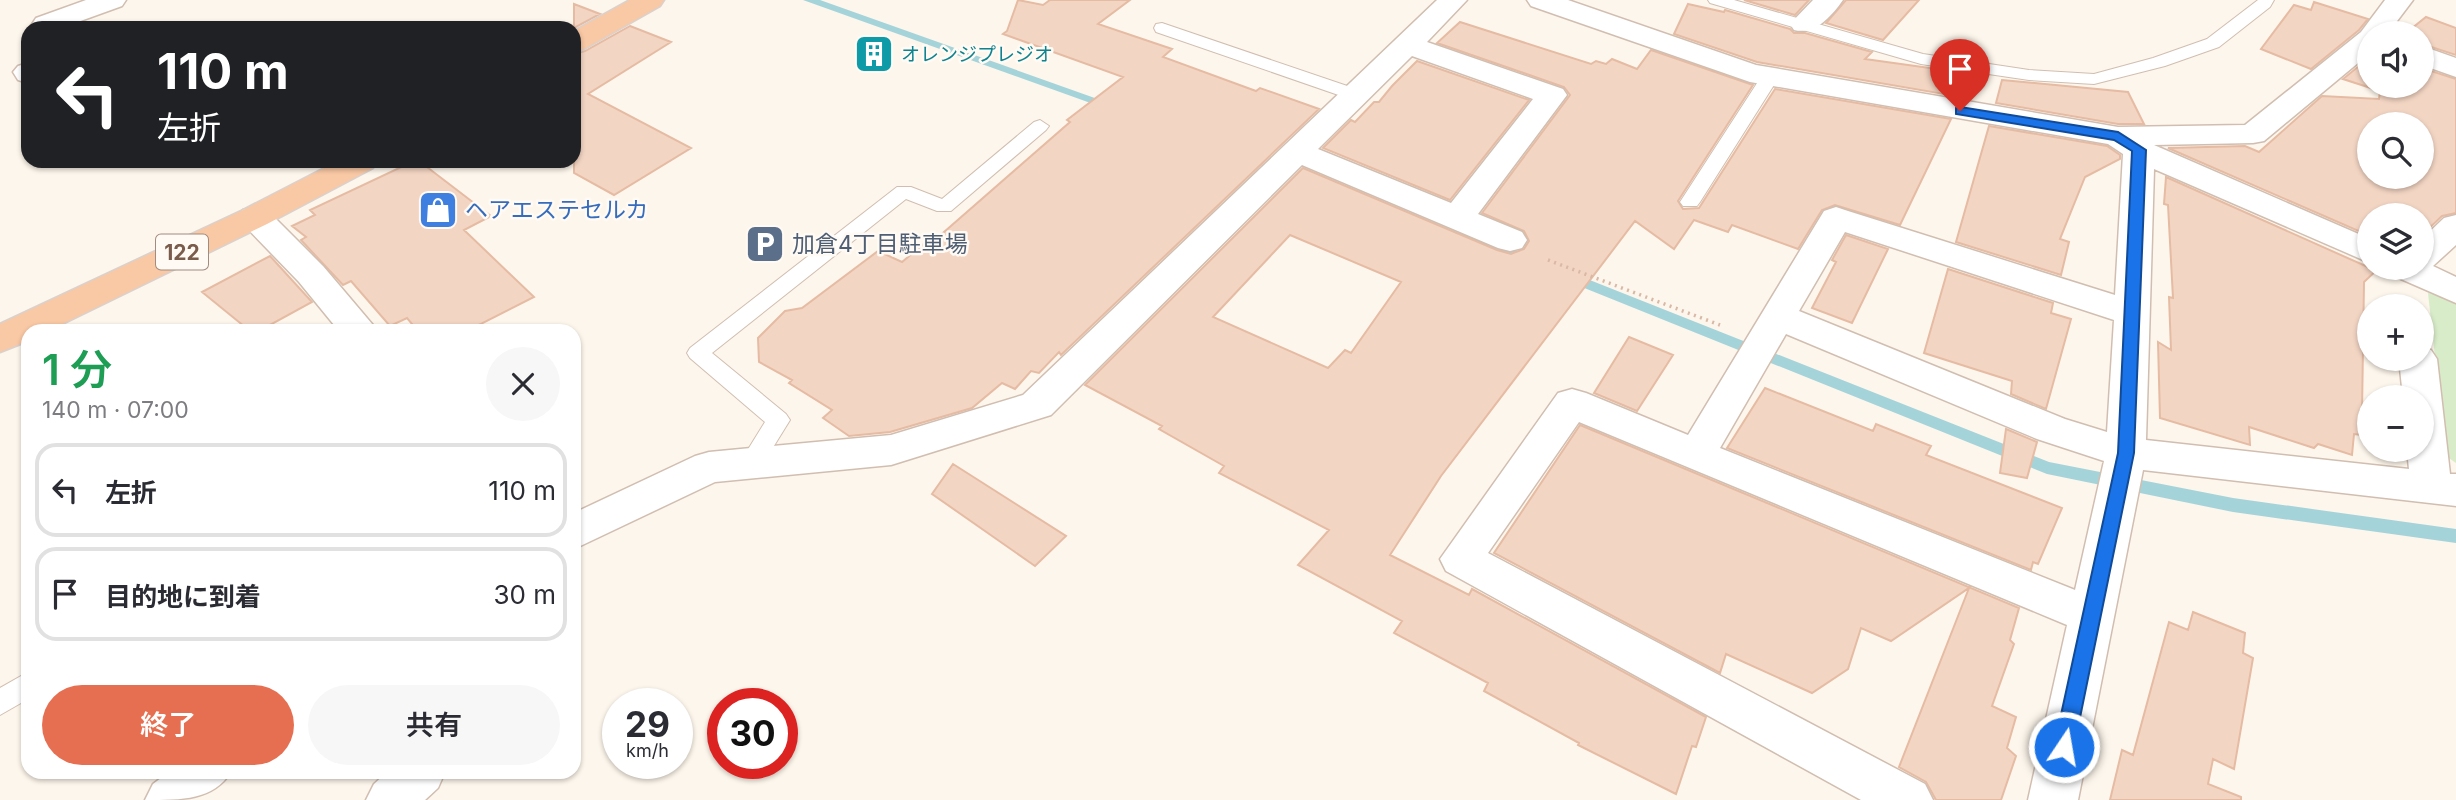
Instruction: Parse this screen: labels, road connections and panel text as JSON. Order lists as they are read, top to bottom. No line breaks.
{"streets":{"highway":["122"]},"places":{"building":["オレンジプレジオ"],"shop":["ヘアエステセルカ"],"parking":["加倉4丁目駐車場"]},"page":{"map_buttons":["+","−"],"turn":["110 m","左折"],"heading":["1 分","140 m · 07:00"],"list":[{"name":"左折","value":"110 m"},{"name":"目的地に到着","value":"30 m"}],"buttons":["終了","共有"],"speed":"29 km/h","limit":"30"}}
